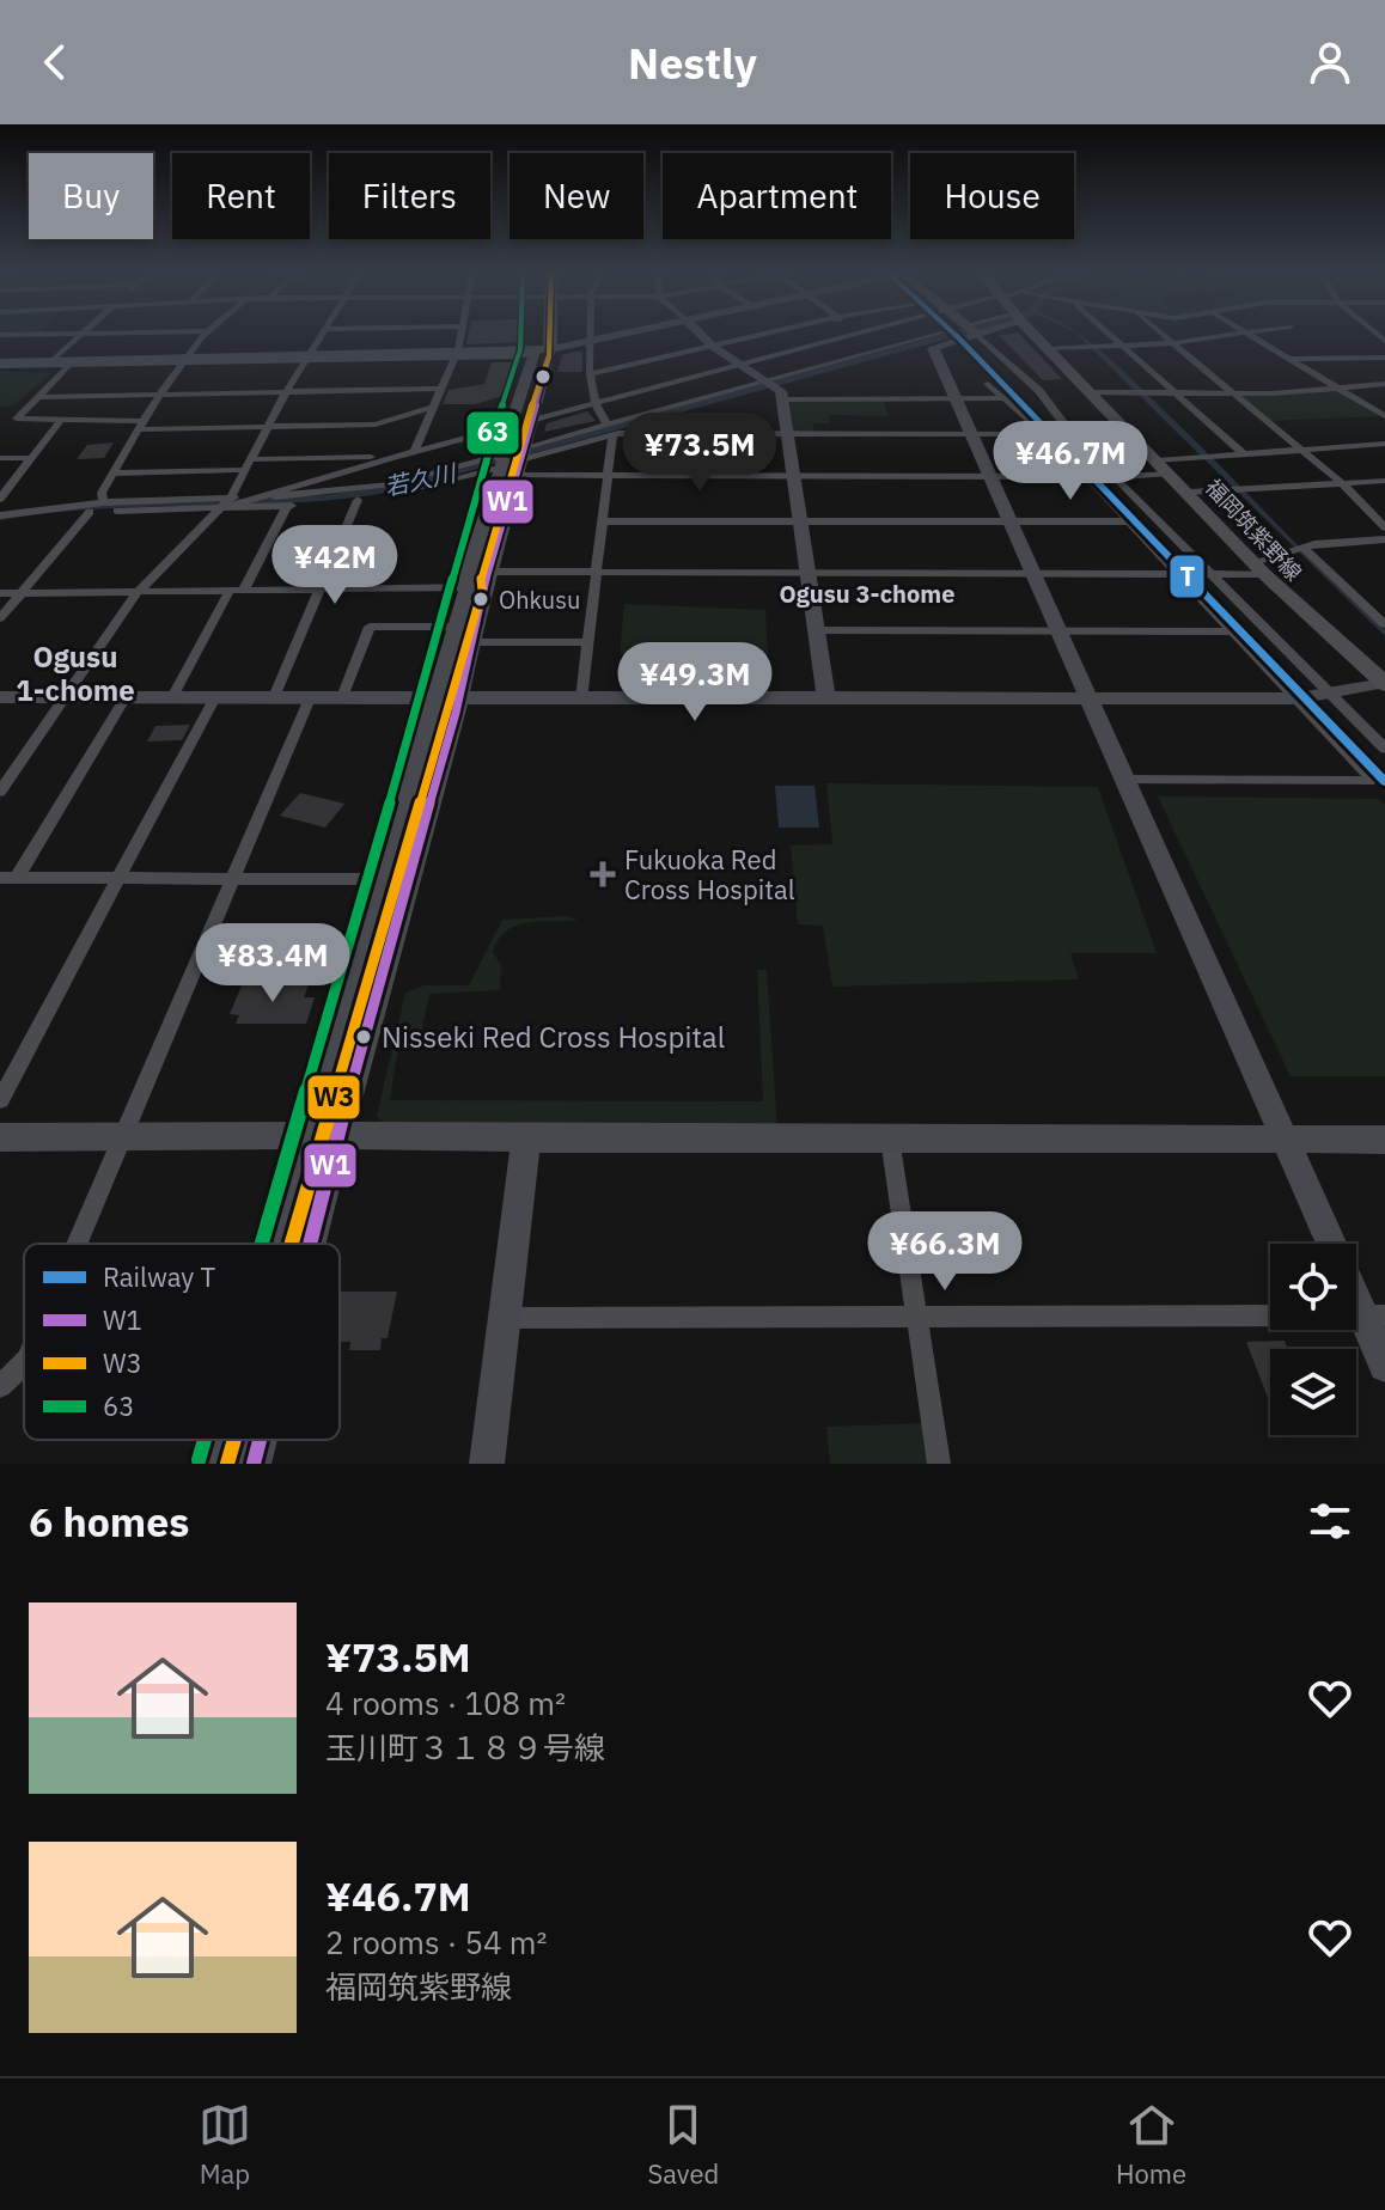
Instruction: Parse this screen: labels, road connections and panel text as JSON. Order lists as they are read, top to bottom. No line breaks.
{"streets":{"main road":["福岡筑紫野線"]},"districts":["Ogusu 3-chome","Ogusu 1-chome"],"water":["若久川"],"places":{"other":["Ohkusu","Nisseki Red Cross Hospital"],"health":["Fukuoka Red Cross Hospital"]},"lines":["rail line T","transit line W1","transit line W3","transit line 63"],"legend":["Railway T","W1","W3","63"],"page":{"header":"Nestly","chip":["Buy","Rent","Filters","New","Apartment","House"],"price":["¥73.5M","¥46.7M","¥42M","¥49.3M","¥83.4M","¥66.3M"],"heading":"6 homes","list":[{"name":"¥73.5M","note":"4 rooms · 108 m² · 玉川町３１８９号線"},{"name":"¥46.7M","note":"2 rooms · 54 m² · 福岡筑紫野線"}],"tabs":["Map","Saved","Home"]}}
